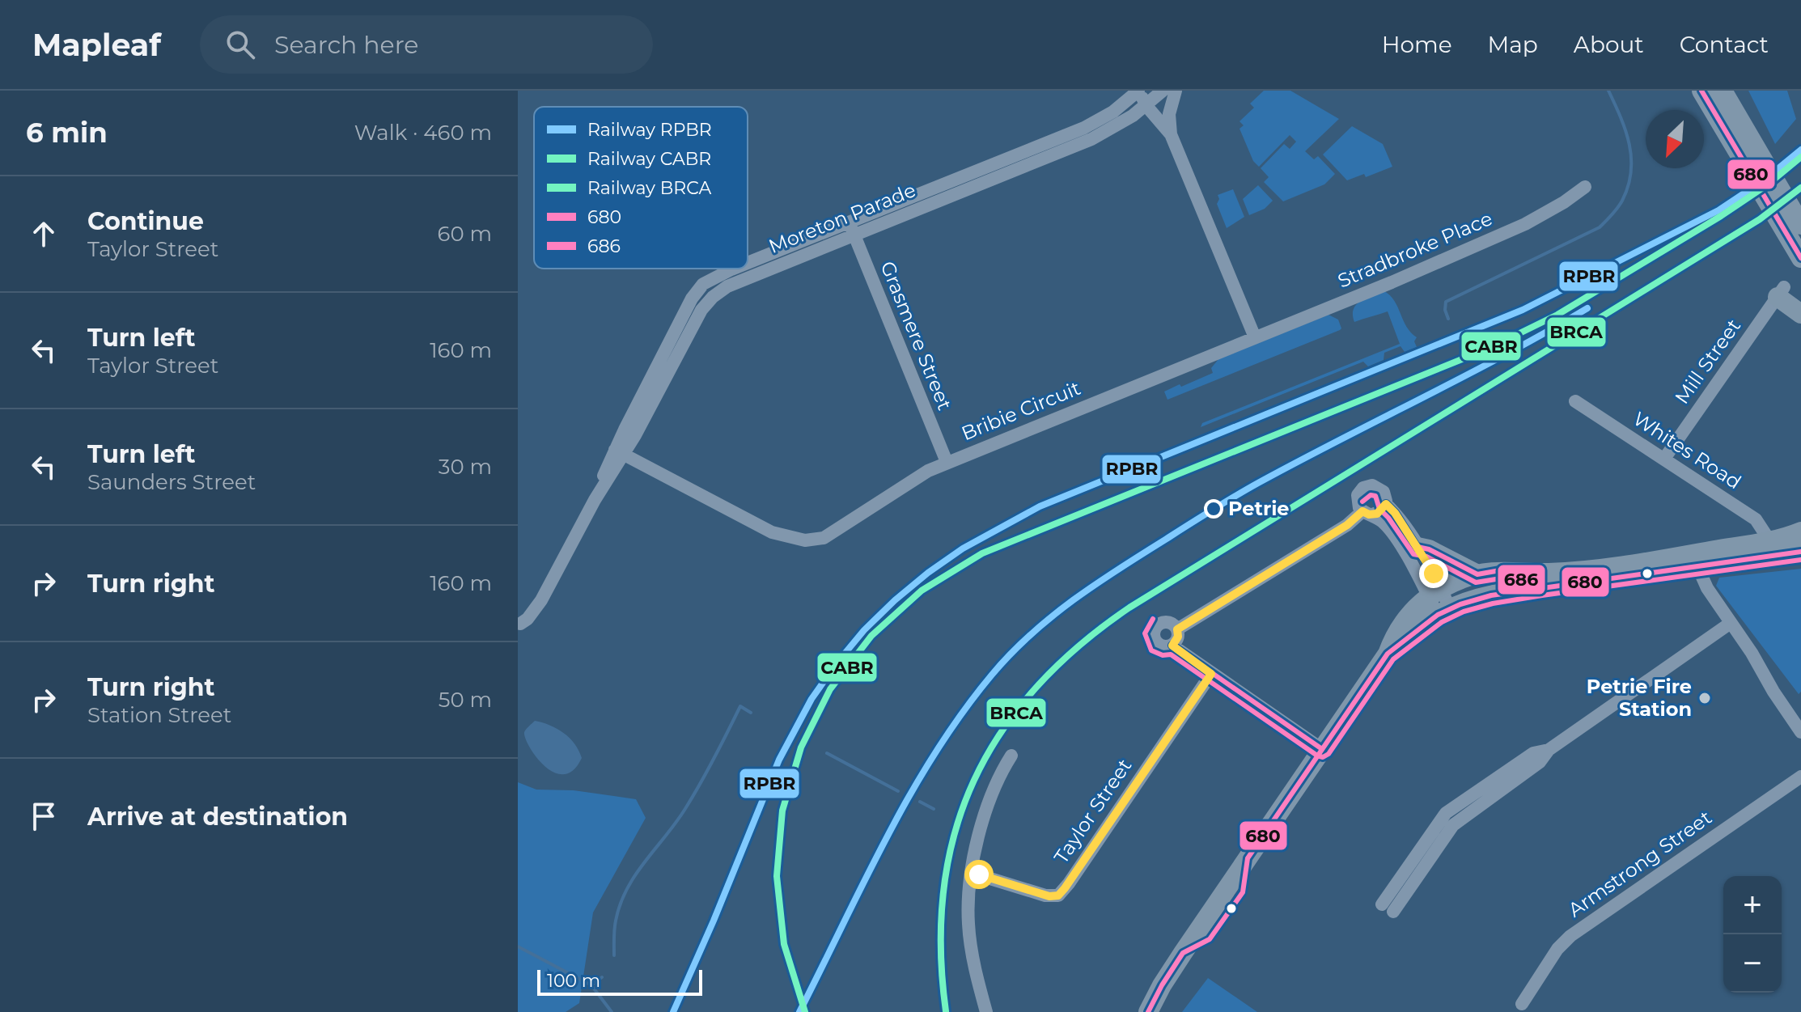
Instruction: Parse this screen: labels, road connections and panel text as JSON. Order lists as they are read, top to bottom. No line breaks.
{"streets":{"street":["Moreton Parade","Stradbroke Place","Grasmere Street","Mill Street","Bribie Circuit","Whites Road","Taylor Street","Armstrong Street"]},"crossings":[["Moreton Parade","Grasmere Street"],["Moreton Parade","Bribie Circuit"],["Stradbroke Place","Bribie Circuit"],["Grasmere Street","Bribie Circuit"],["Mill Street","Whites Road"]],"places":["Petrie","Petrie Fire Station"],"lines":["transit line 680","rail line RPBR","rail line CABR","rail line BRCA","transit line 686"],"legend":["Railway RPBR","Railway CABR","Railway BRCA","680","686"],"scale_bar":"100 m","north":"bottom left","page":{"header":"Mapleaf","search":"Search here","nav":["Home","Map","About","Contact"],"heading":["6 min","Walk · 460 m"],"list":[["Continue","Taylor Street","60 m"],["Turn left","Taylor Street","160 m"],["Turn left","Saunders Street","30 m"],["Turn right","160 m"],["Turn right","Station Street","50 m"],"Arrive at destination"],"map_buttons":["+","−"],"scale":"100 m"}}
